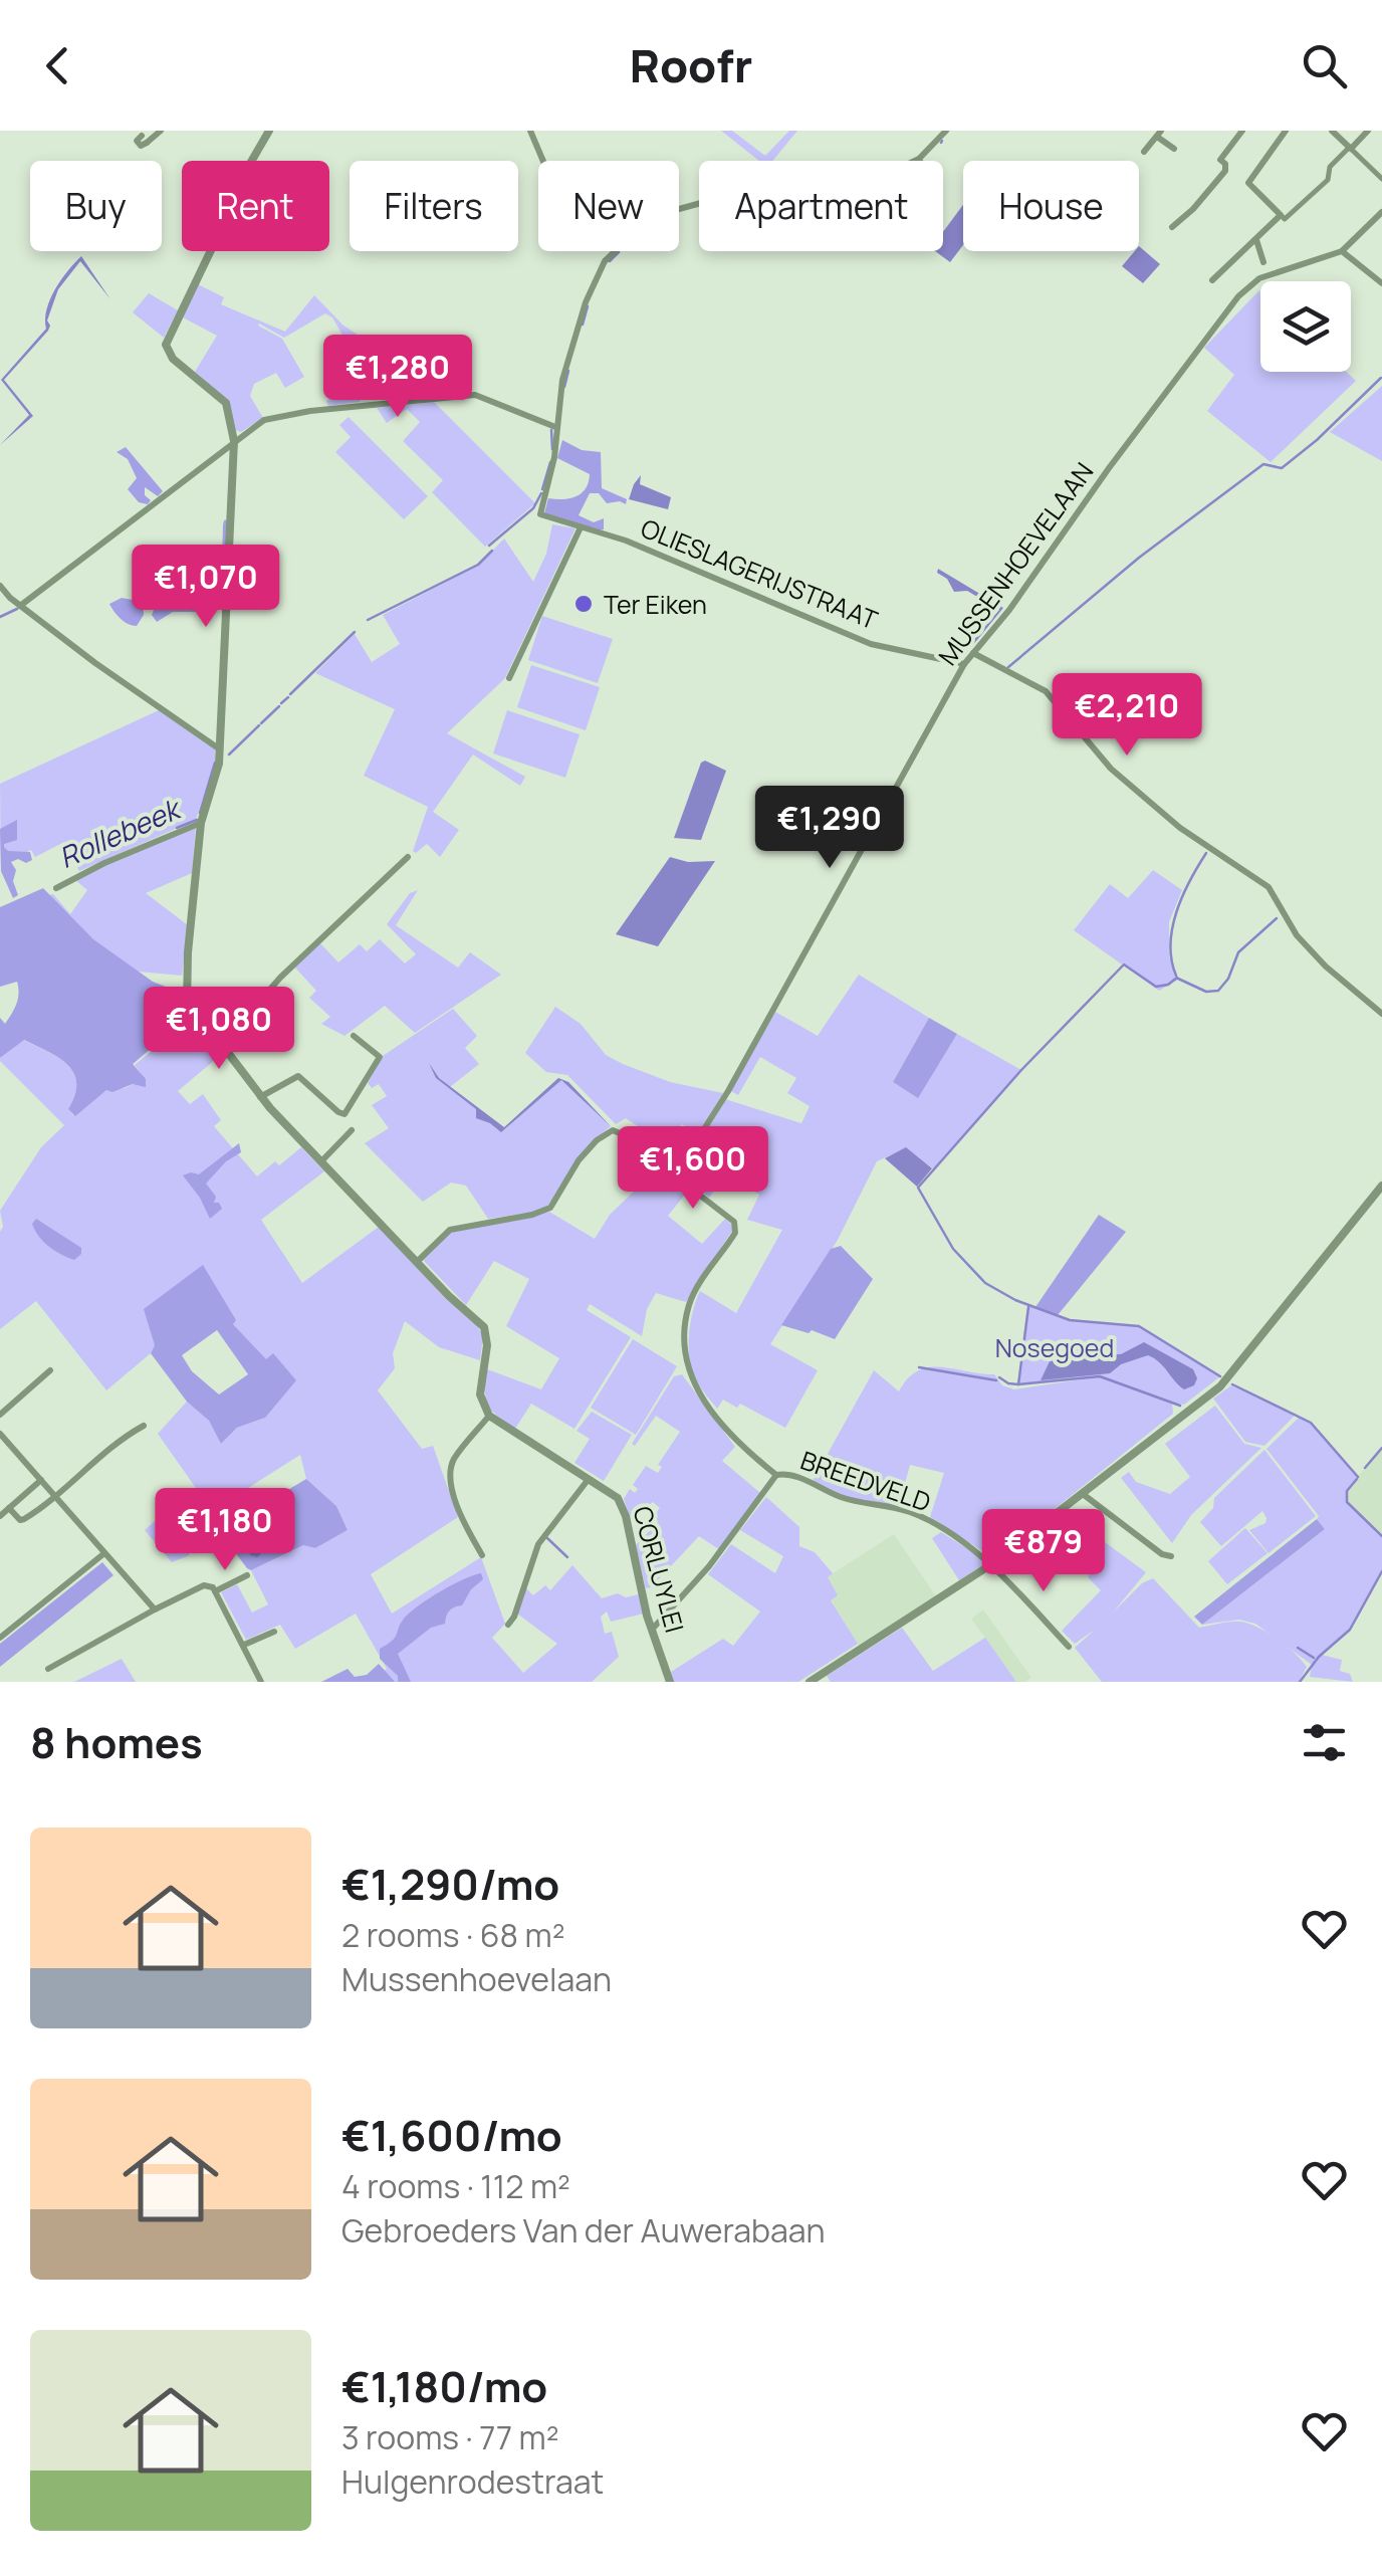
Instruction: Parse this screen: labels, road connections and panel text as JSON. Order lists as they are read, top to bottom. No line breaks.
{"streets":{"street":["MUSSENHOEVELAAN","OLIESLAGERIJSTRAAT","BREEDVELD","CORLUYLEI"]},"crossings":[["MUSSENHOEVELAAN","OLIESLAGERIJSTRAAT"]],"water":["Rollebeek"],"parks":["Nosegoed"],"places":["Ter Eiken"],"page":{"header":"Roofr","chip":["Buy","Rent","Filters","New","Apartment","House"],"price":["€1,280","€1,070","€2,210","€1,290","€1,080","€1,600","€1,180","€879"],"heading":"8 homes","list":[{"name":"€1,290/mo","note":"2 rooms · 68 m² · Mussenhoevelaan"},{"name":"€1,600/mo","note":"4 rooms · 112 m² · Gebroeders Van der Auwerabaan"},{"name":"€1,180/mo","note":"3 rooms · 77 m² · Hulgenrodestraat"}]}}
